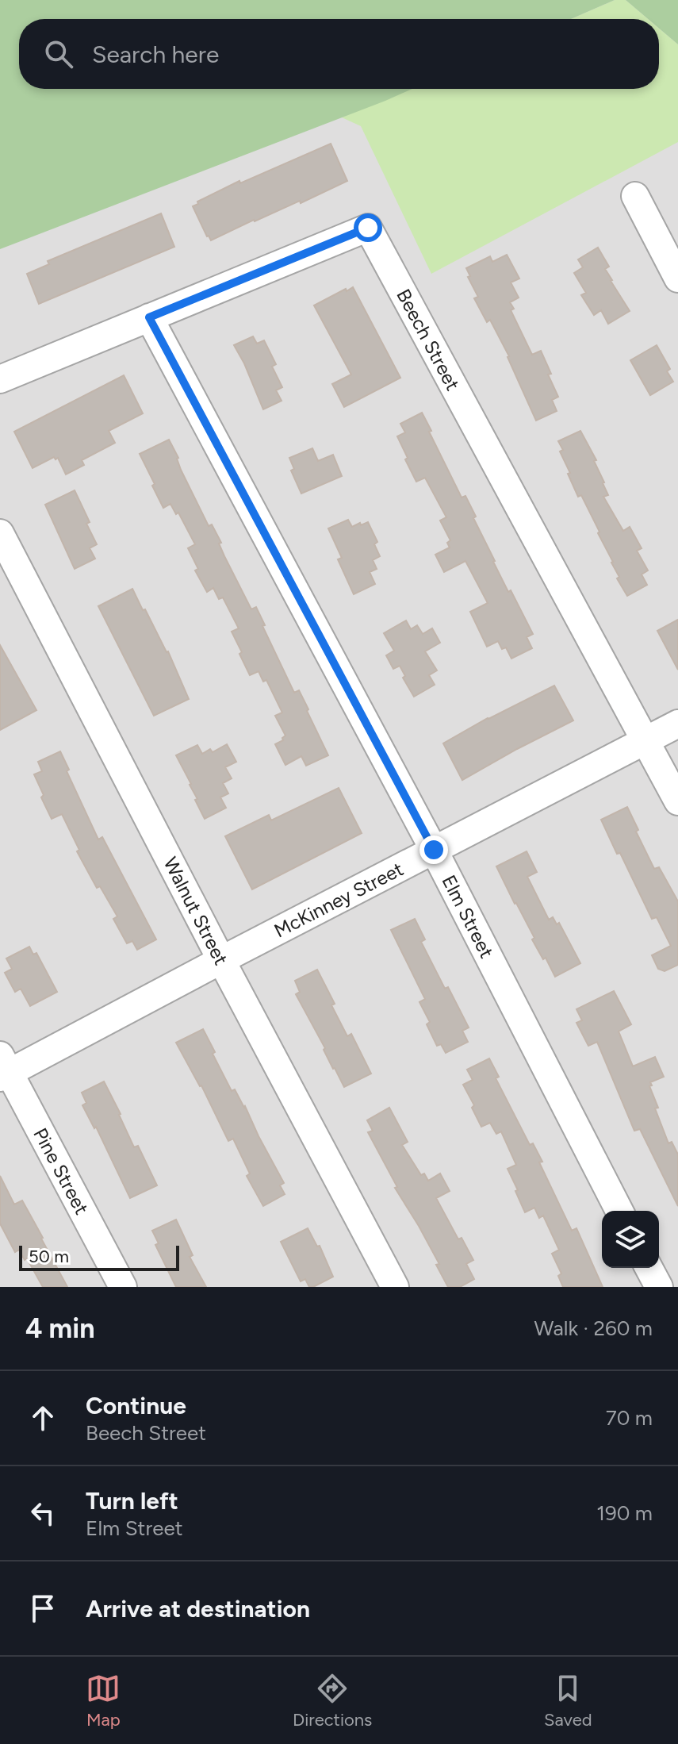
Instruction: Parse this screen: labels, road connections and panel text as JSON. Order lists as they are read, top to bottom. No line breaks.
{"streets":{"street":["Beech Street","McKinney Street","Walnut Street","Elm Street","Pine Street"]},"crossings":[["Beech Street","McKinney Street"],["Beech Street","Elm Street"],["McKinney Street","Walnut Street"],["McKinney Street","Elm Street"],["McKinney Street","Pine Street"]],"scale_bar":"50 m","page":{"search":"Search here","scale":"50 m","heading":["4 min","Walk · 260 m"],"list":[["Continue","Beech Street","70 m"],["Turn left","Elm Street","190 m"],"Arrive at destination"],"nav":["Map","Directions","Saved"]}}
